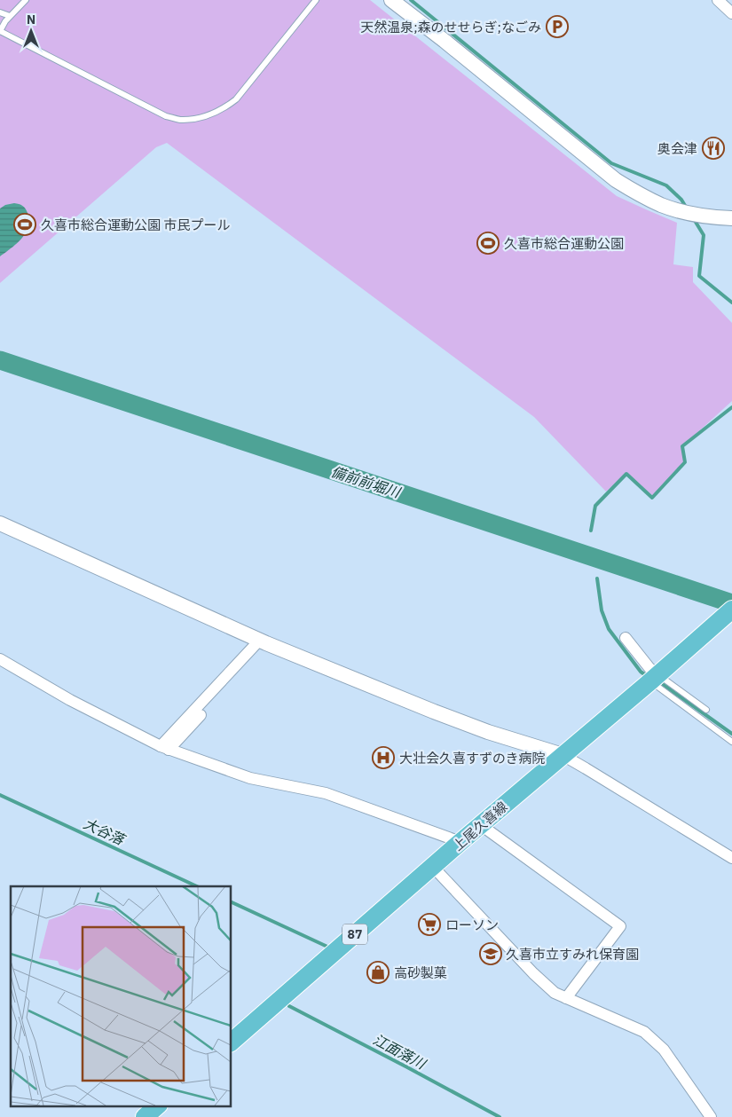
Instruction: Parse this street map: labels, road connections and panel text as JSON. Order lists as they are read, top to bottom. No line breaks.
{"streets":{"main road":["上尾久喜線","87"]},"water":["備前前堀川","大谷落","江面落川"],"places":{"parking":["天然温泉;森のせせらぎ;なごみ"],"restaurant":["奥会津"],"sports":["久喜市総合運動公園 市民プール","久喜市総合運動公園"],"hospital":["大壮会久喜すずのき病院"],"supermarket":["ローソン"],"school or university":["久喜市立すみれ保育園"],"shop":["高砂製菓"]},"north":"top"}
